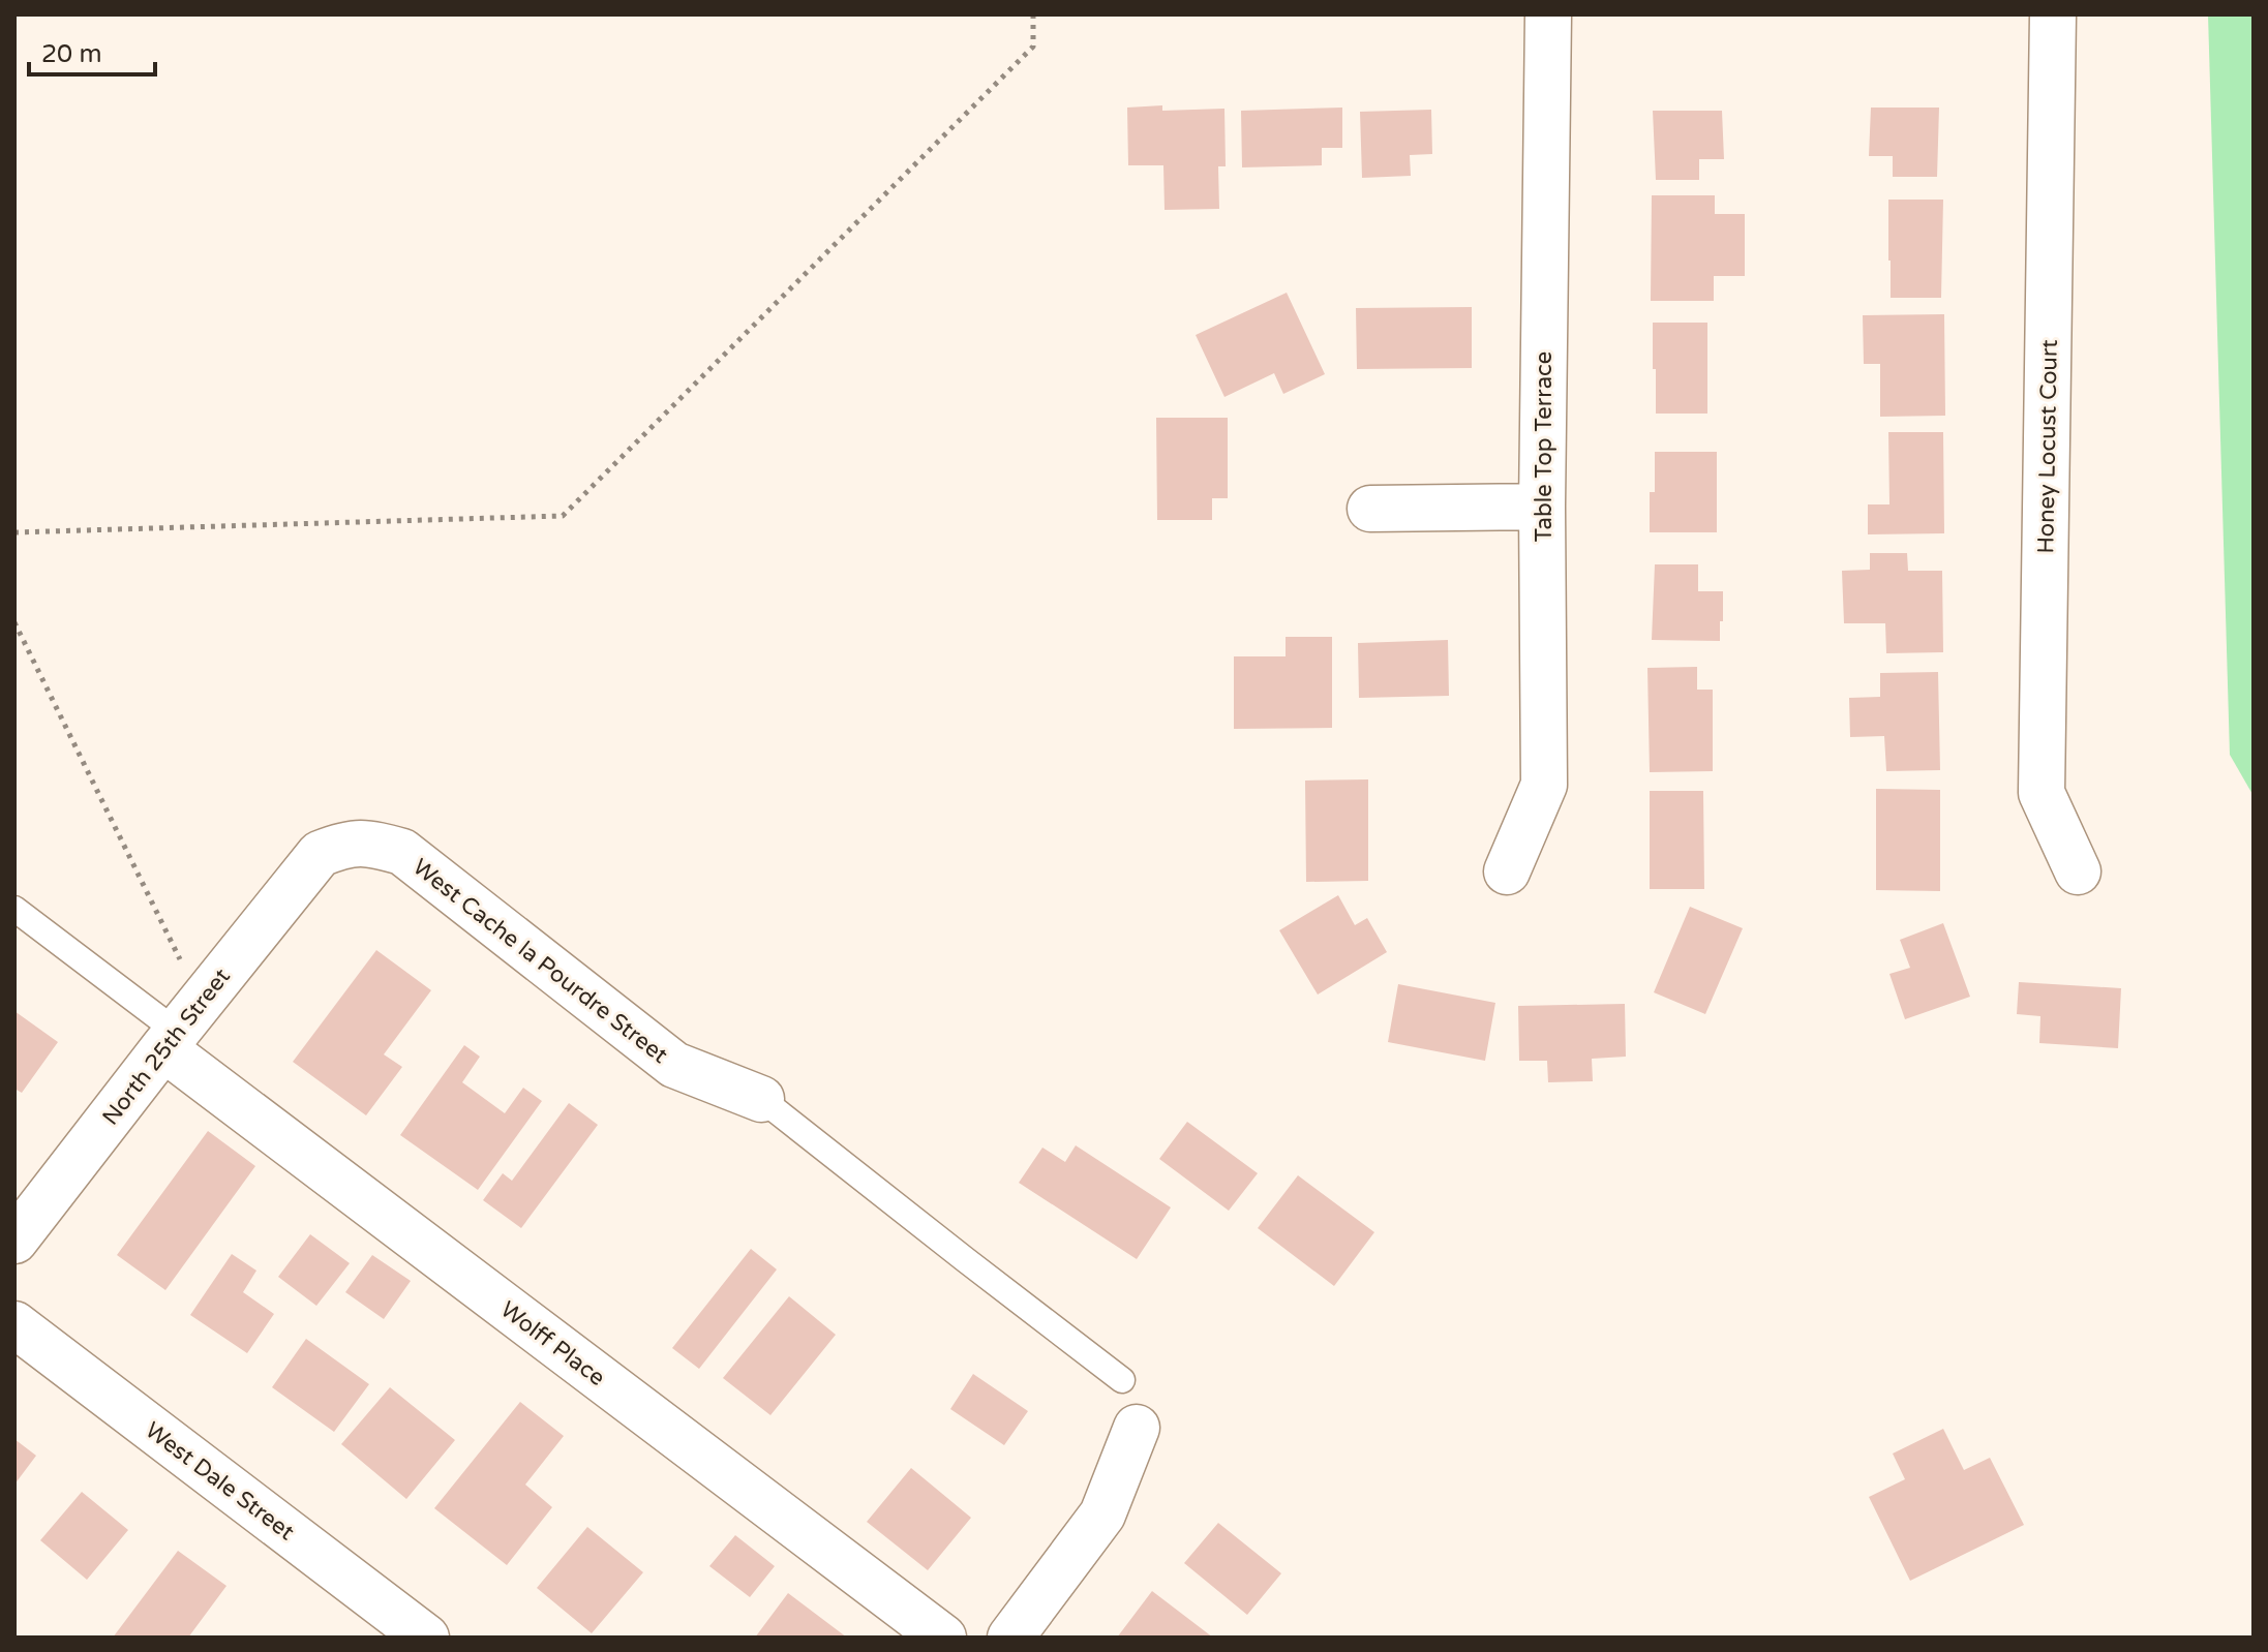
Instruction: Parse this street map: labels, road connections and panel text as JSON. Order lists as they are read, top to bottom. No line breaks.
{"streets":{"street":["Table Top Terrace","Honey Locust Court","West Cache la Pourdre Street","North 25th Street","Wolff Place","West Dale Street"]},"crossings":[["West Cache la Pourdre Street","North 25th Street"],["North 25th Street","Wolff Place"]],"scale_bar":"20 m"}
